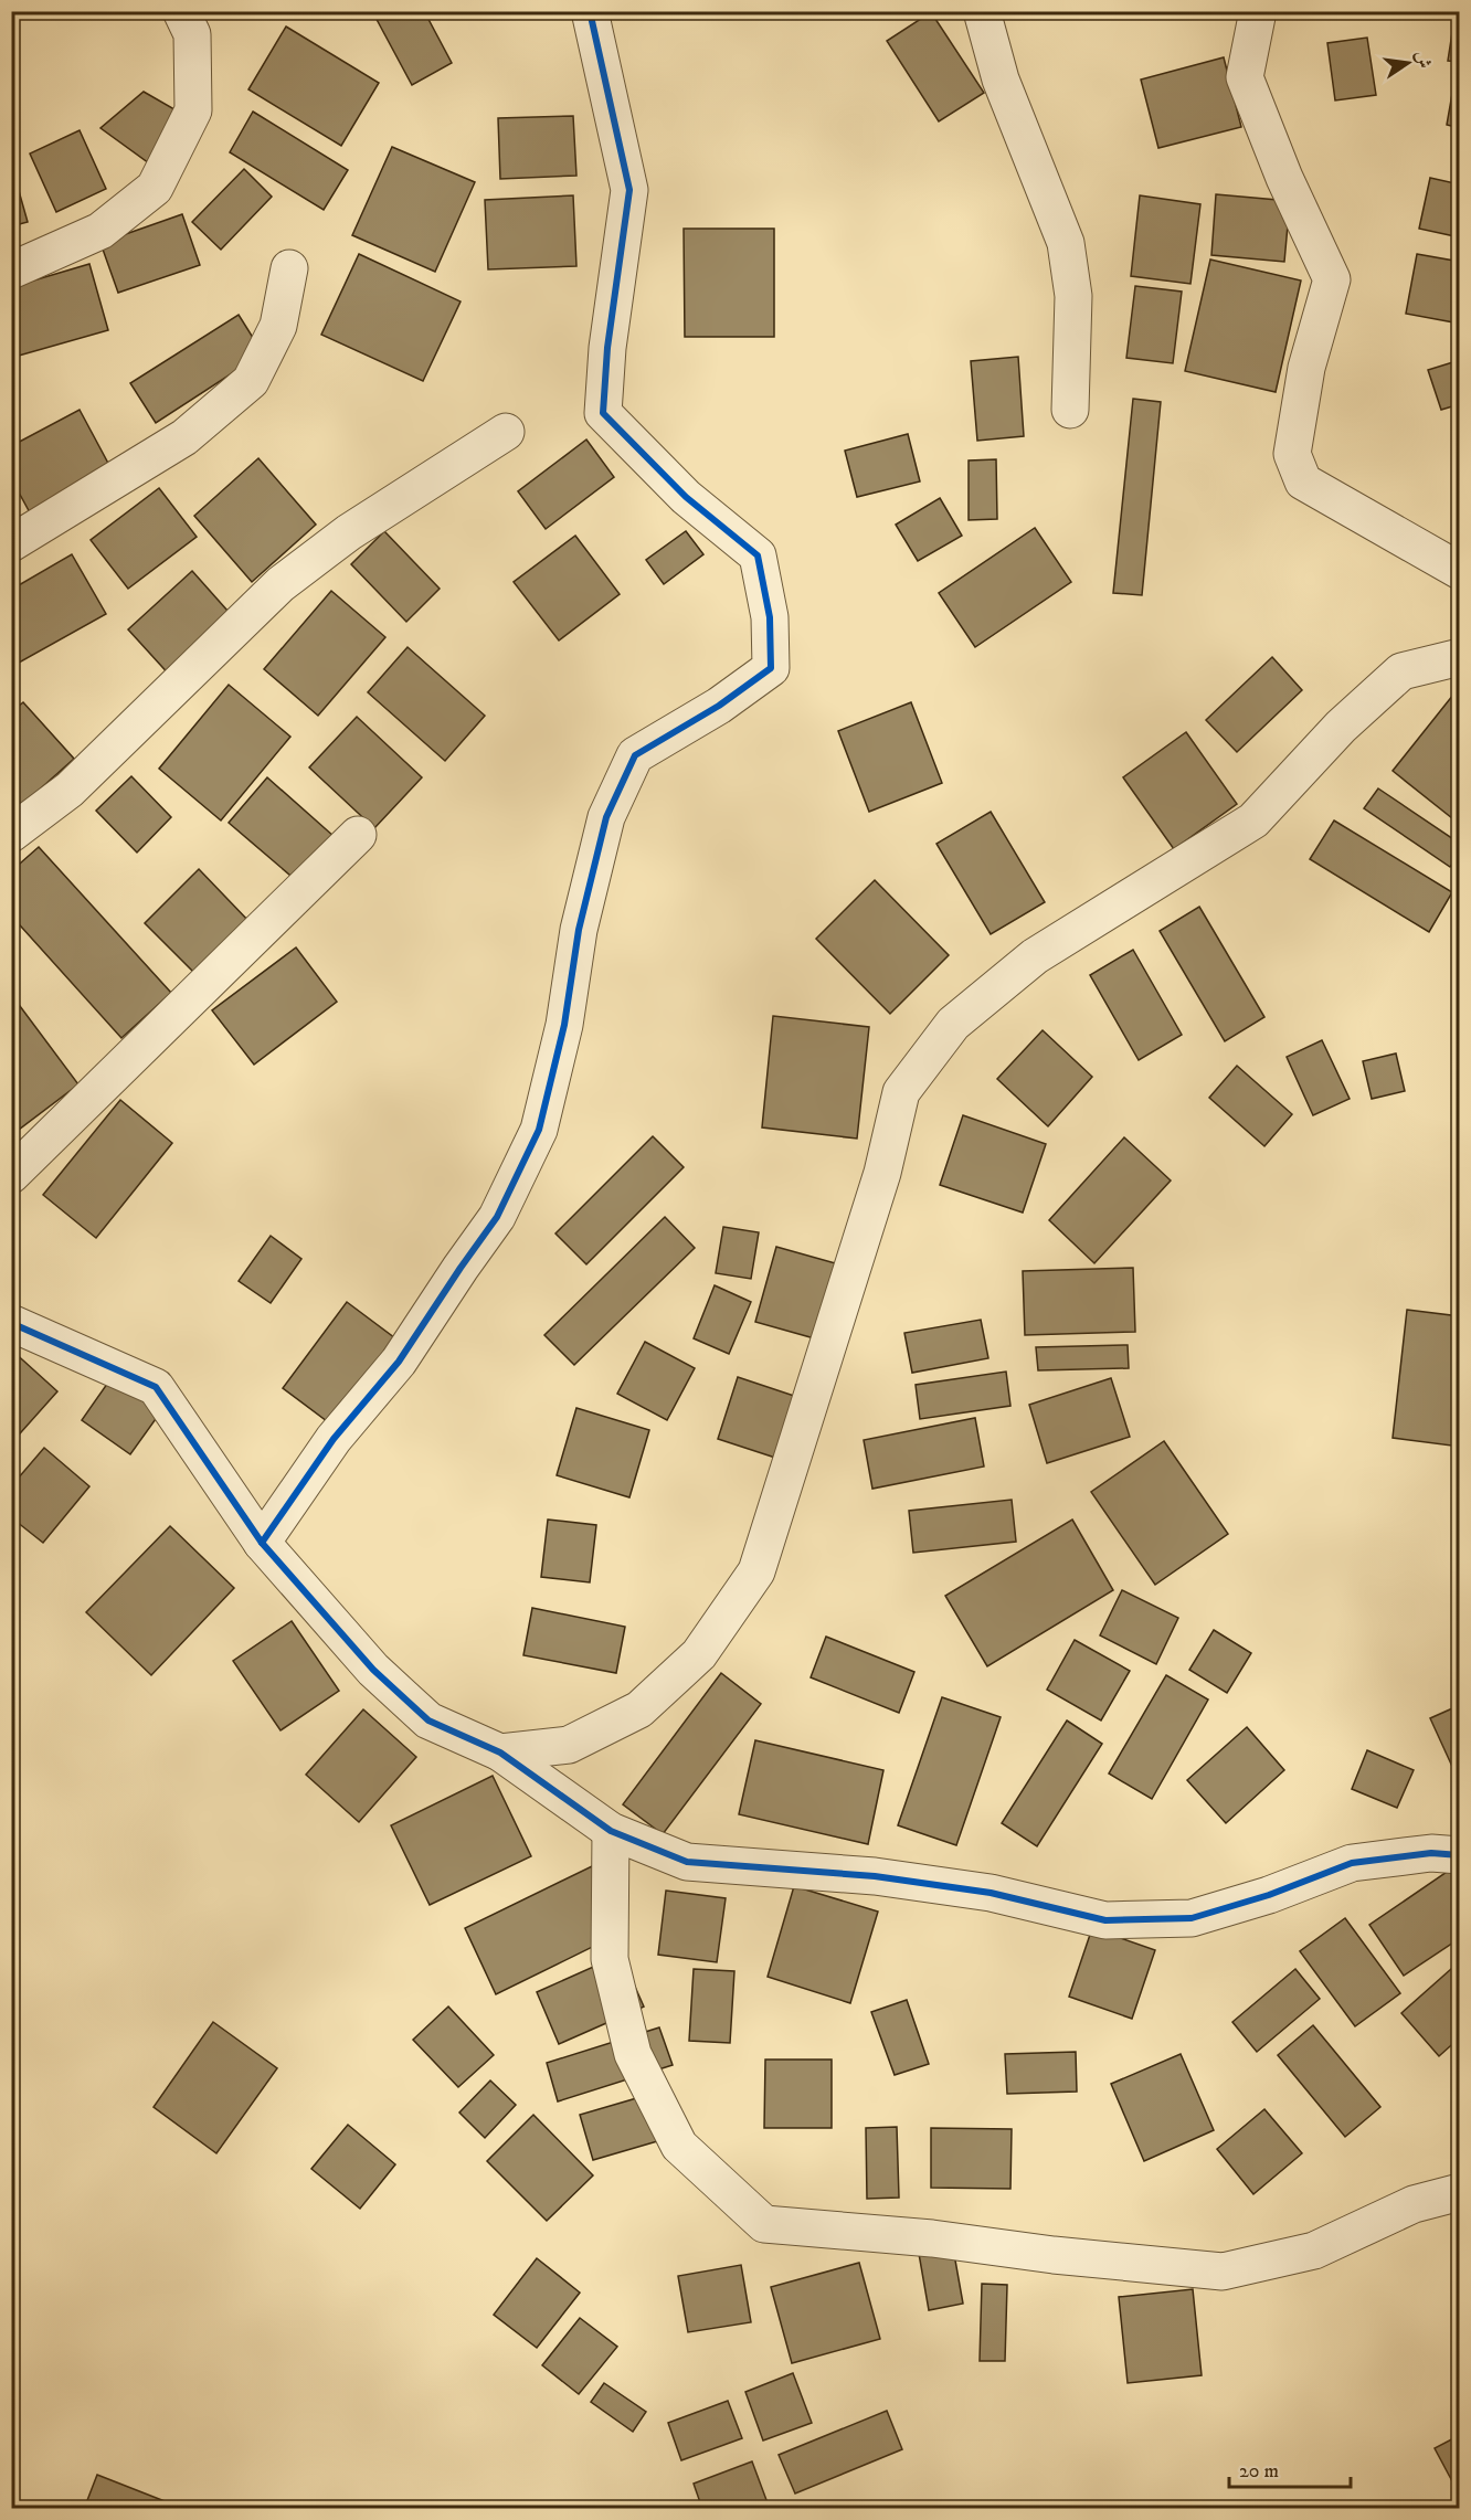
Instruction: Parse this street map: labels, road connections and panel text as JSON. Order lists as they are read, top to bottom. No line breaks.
{"scale_bar":"20 m","north":"right"}
